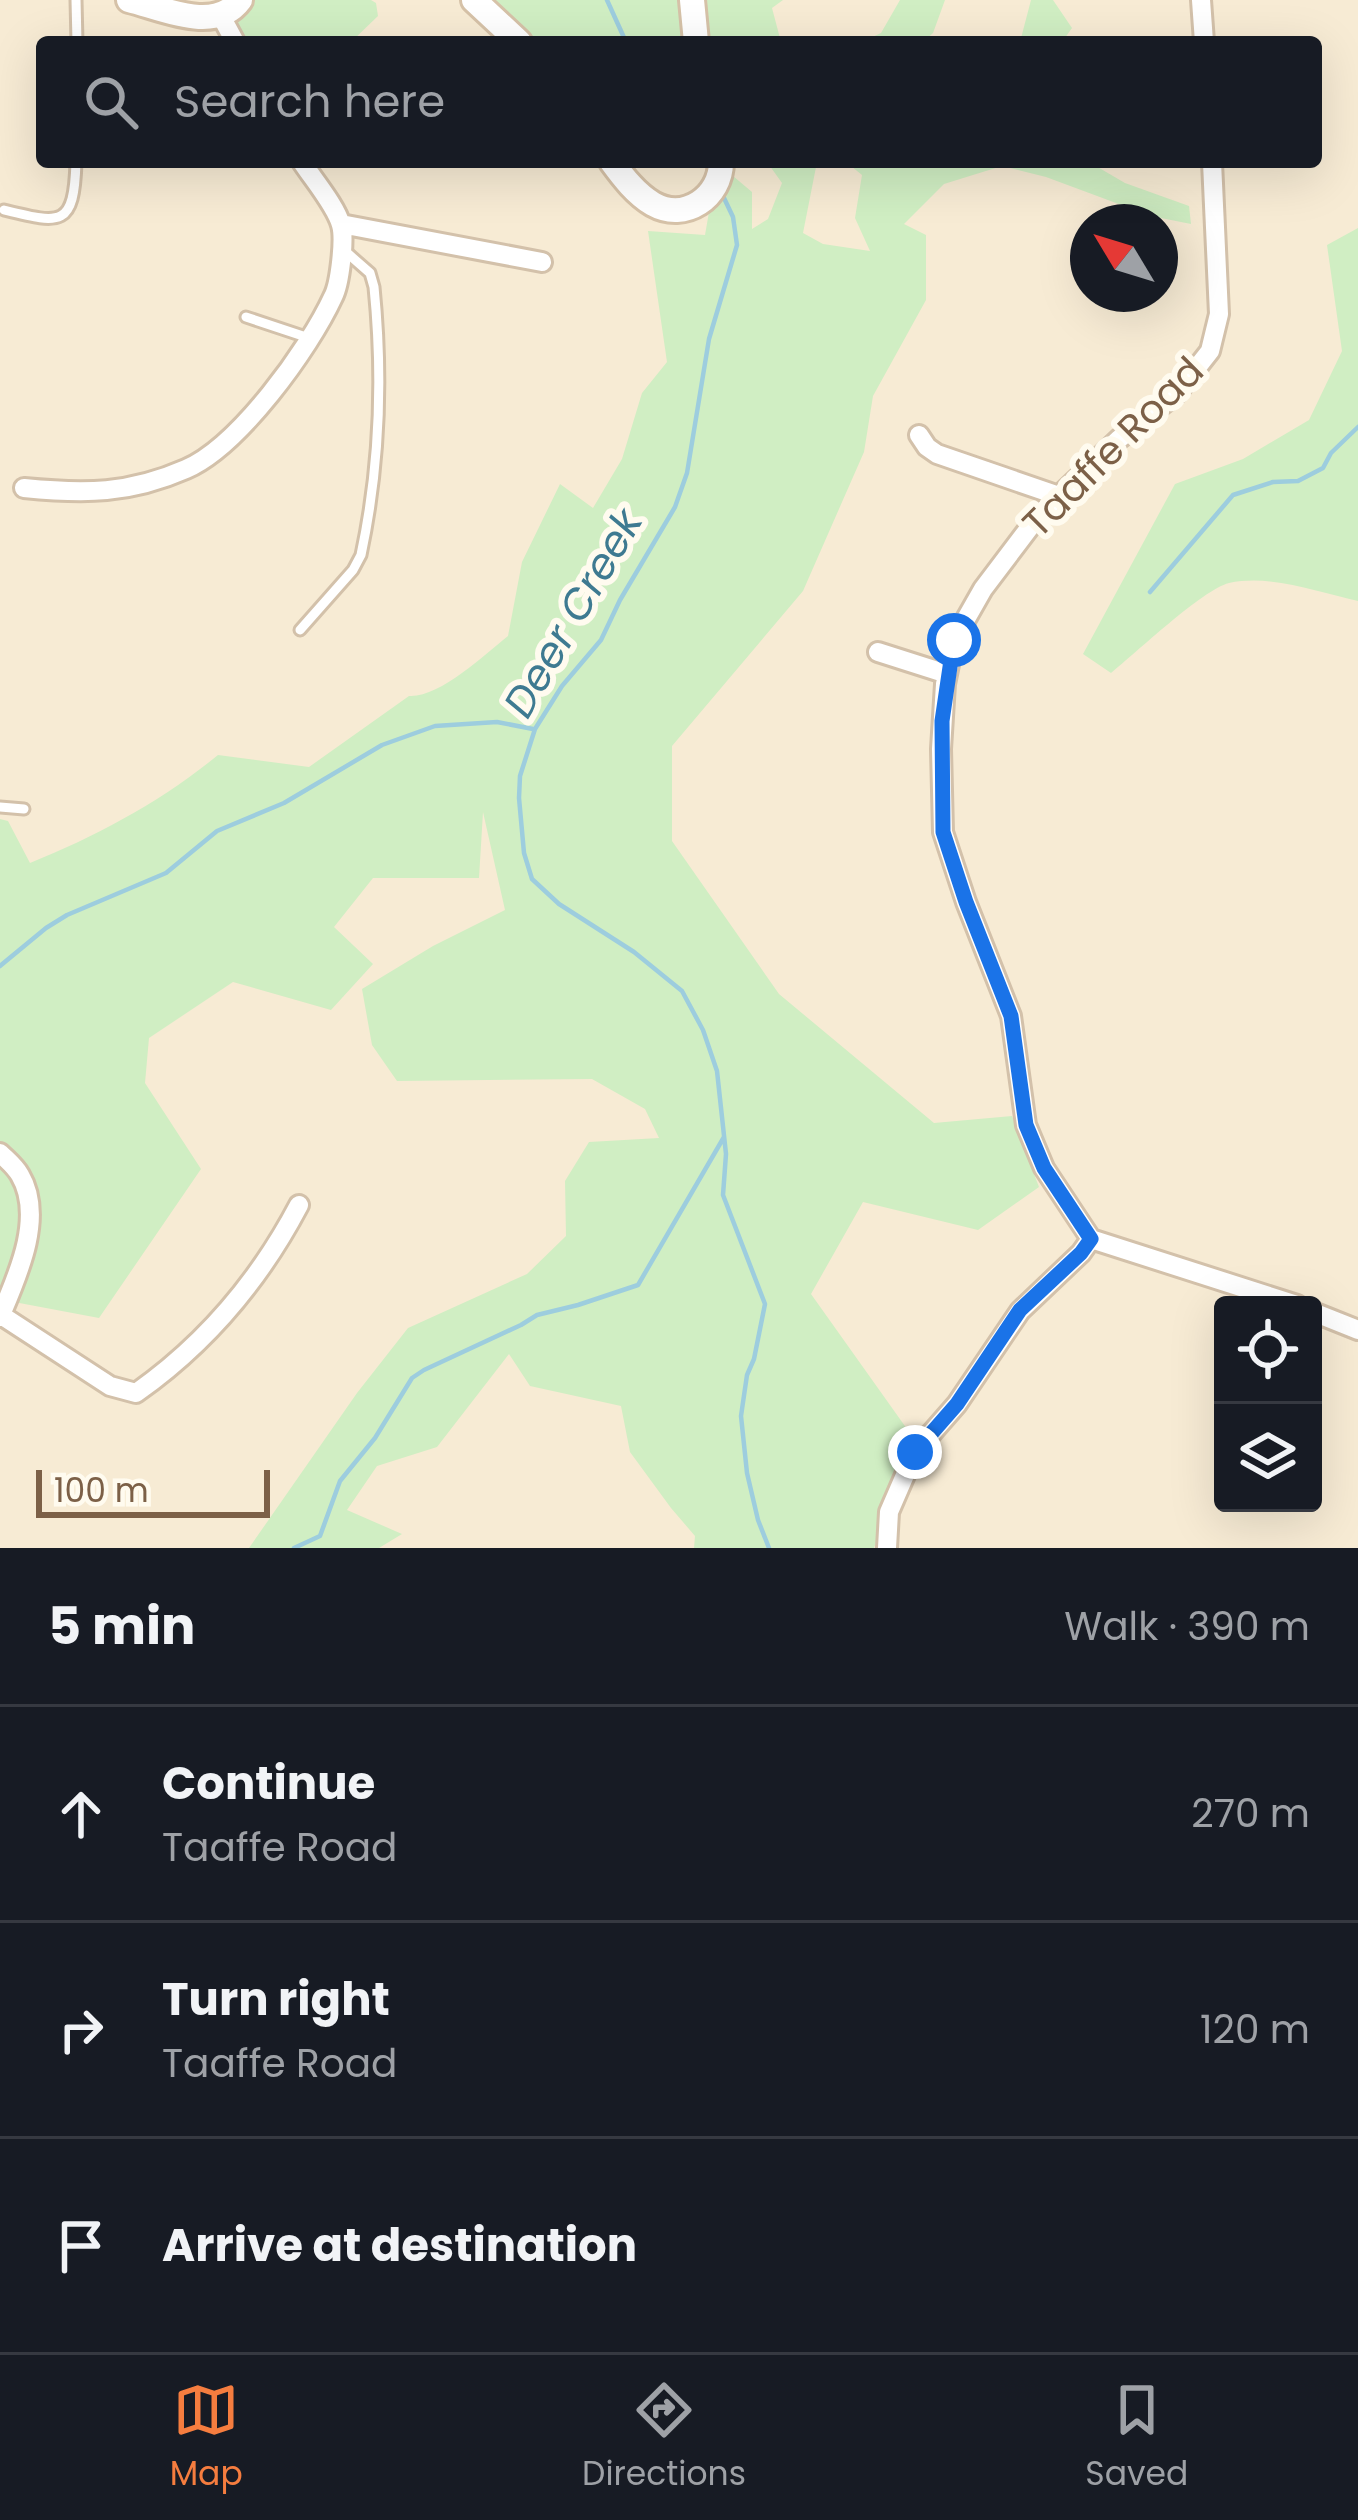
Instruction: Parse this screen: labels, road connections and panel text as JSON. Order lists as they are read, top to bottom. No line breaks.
{"streets":{"street":["Taaffe Road"]},"water":["Deer Creek"],"scale_bar":"100 m","north":"top left","page":{"search":"Search here","scale":"100 m","heading":["5 min","Walk · 390 m"],"list":[["Continue","Taaffe Road","270 m"],["Turn right","Taaffe Road","120 m"],"Arrive at destination"],"nav":["Map","Directions","Saved"]}}
